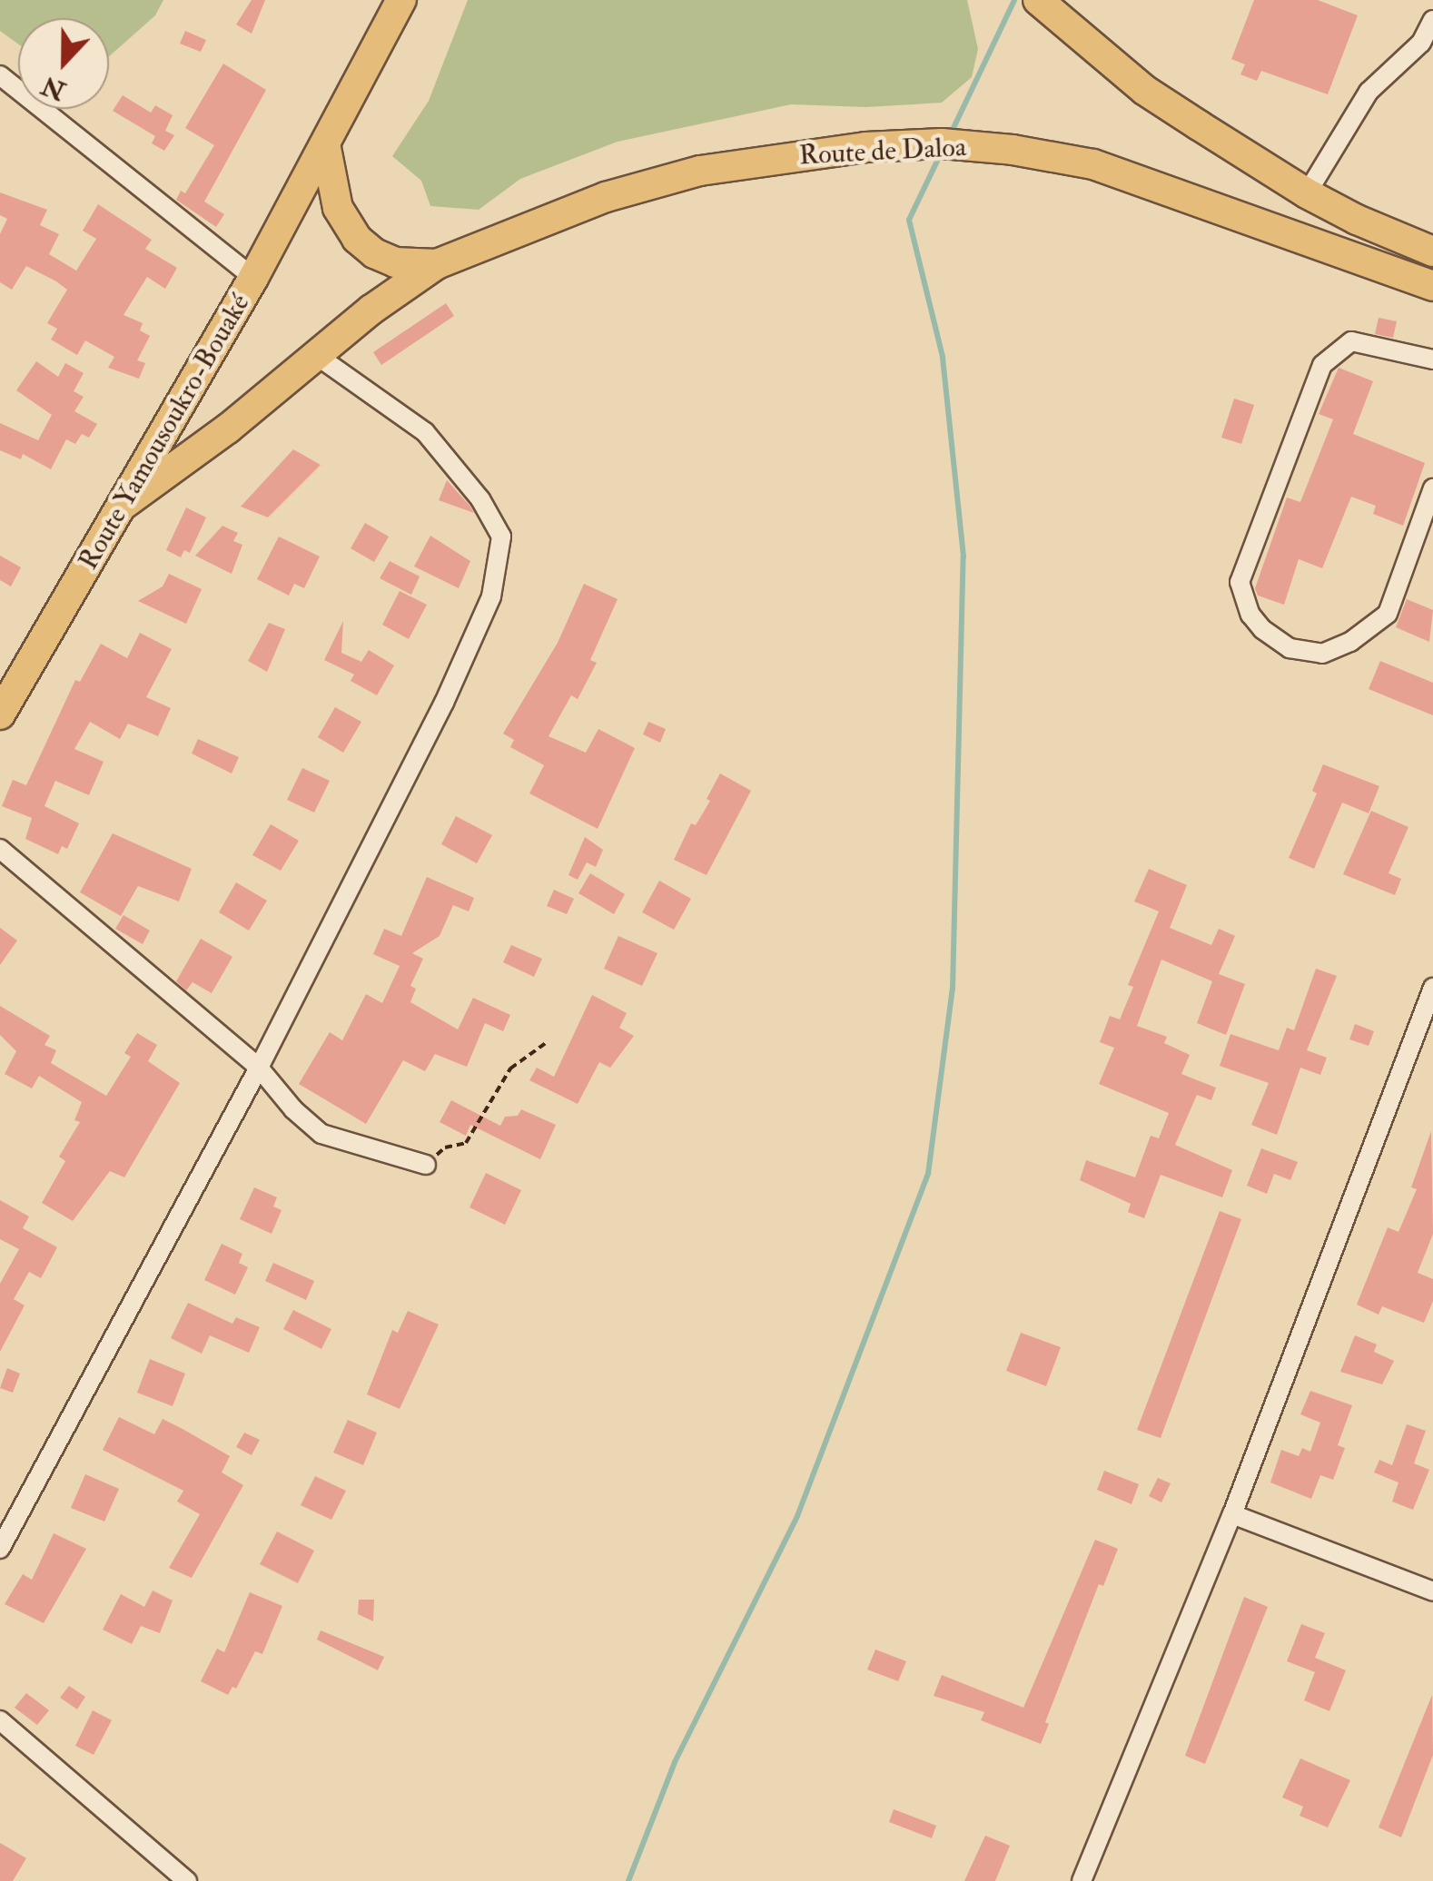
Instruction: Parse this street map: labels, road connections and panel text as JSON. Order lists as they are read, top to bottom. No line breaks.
{"streets":{"highway":["Route de Daloa","Route Yamousoukro-Bouaké"]},"north":"bottom"}
